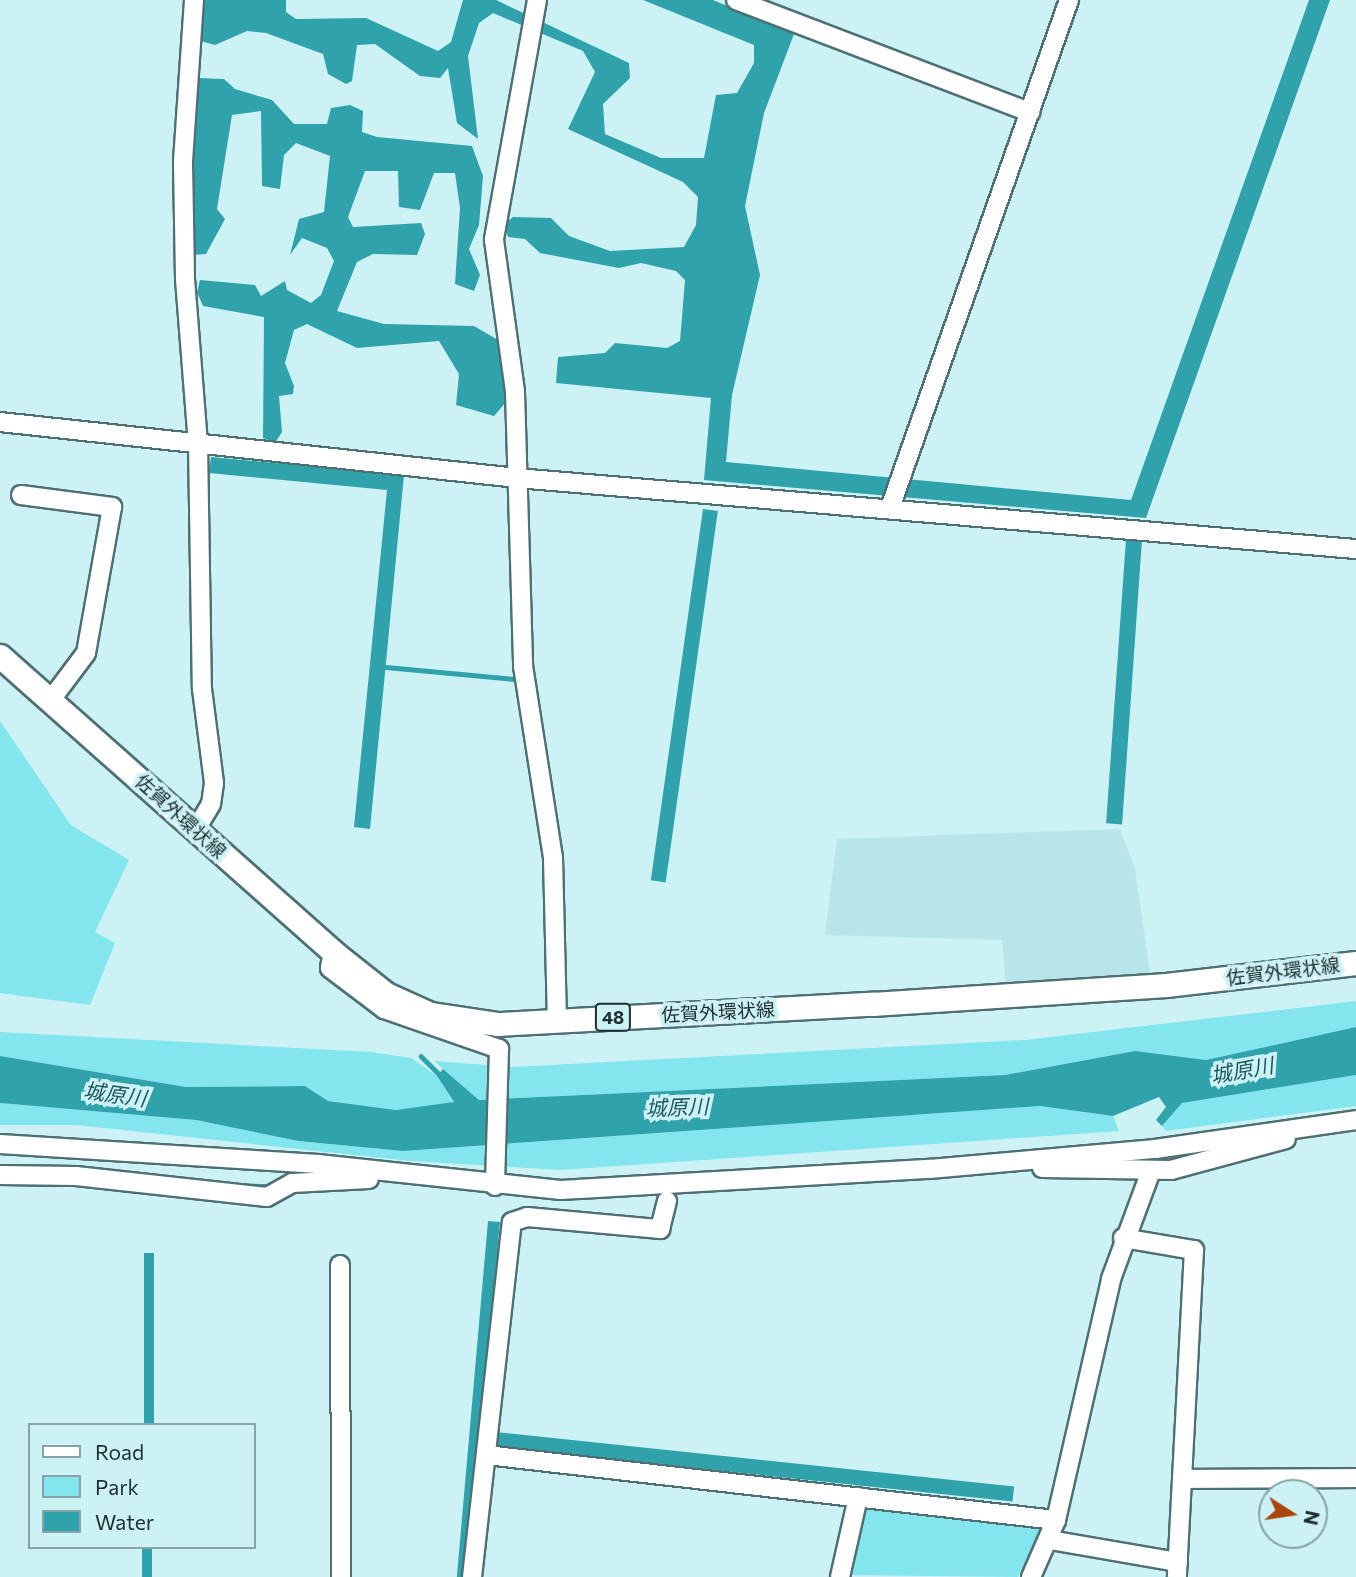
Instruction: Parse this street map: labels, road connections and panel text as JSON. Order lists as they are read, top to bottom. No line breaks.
{"streets":{"main road":["佐賀外環状線","48"]},"water":["城原川"],"legend":["Road","Park","Water"],"north":"right"}
